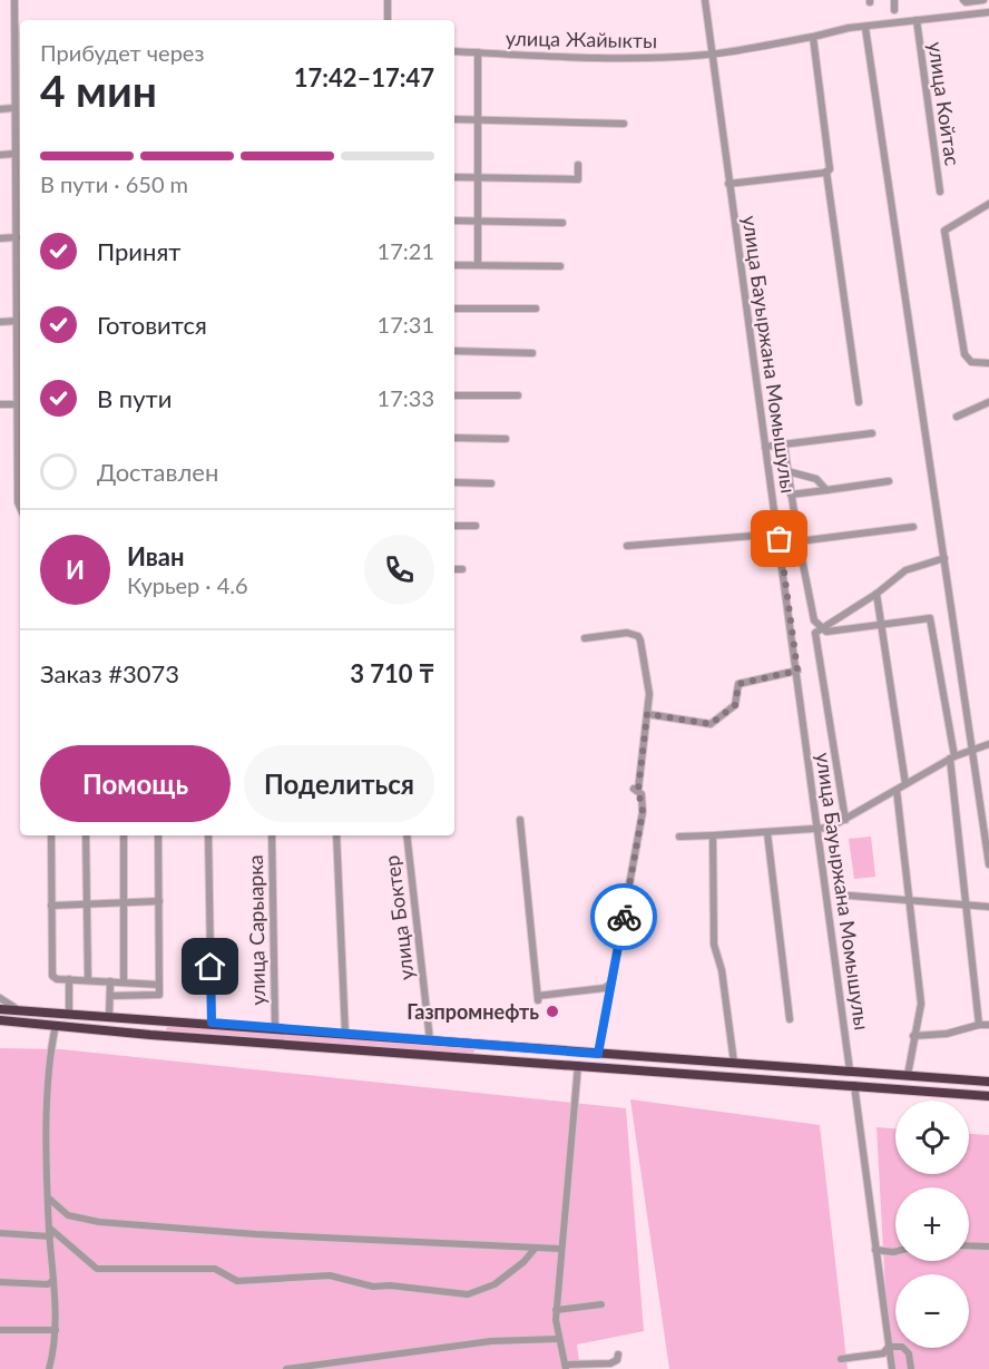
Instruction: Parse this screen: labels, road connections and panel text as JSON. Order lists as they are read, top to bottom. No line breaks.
{"streets":{"street":["улица Жайыкты","улица Койтас","улица Бауыржана Момышулы","улица Боктер","улица Сарыарка"]},"crossings":[["улица Жайыкты","улица Койтас"],["улица Жайыкты","улица Бауыржана Момышулы"]],"places":["Газпромнефть"],"page":{"heading":["4 мин","Прибудет через","17:42–17:47"],"panel":["Иван","Курьер · 4.6","Заказ #3073","3 710 ₸"],"bar":"В пути · 650 m","list":[["Принят","17:21"],["Готовится","17:31"],["В пути","17:33"],"Доставлен"],"round":"И","buttons":["Помощь","Поделиться"],"map_buttons":["+","−"]}}
